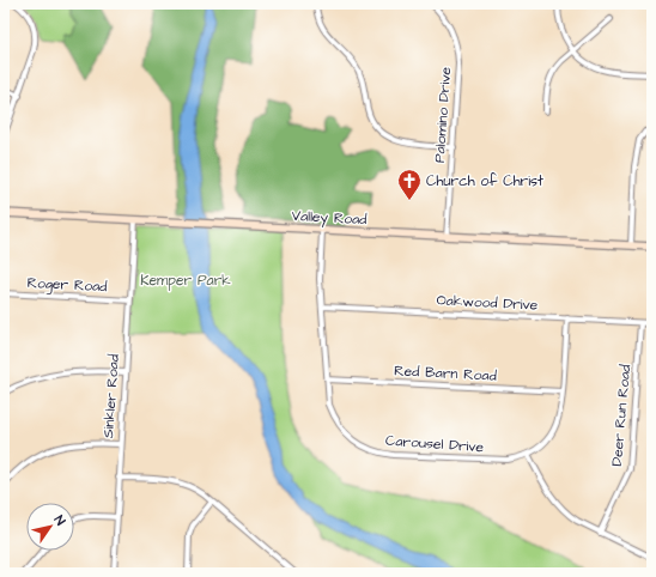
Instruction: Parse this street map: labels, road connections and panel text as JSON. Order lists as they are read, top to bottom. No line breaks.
{"streets":{"street":["Palomino Drive","Valley Road","Roger Road","Oakwood Drive","Red Barn Road","Sinkler Road","Deer Run Road","Carousel Drive"]},"crossings":[["Palomino Drive","Valley Road"],["Valley Road","Sinkler Road"],["Valley Road","Carousel Drive"],["Roger Road","Sinkler Road"],["Oakwood Drive","Deer Run Road"],["Oakwood Drive","Carousel Drive"],["Red Barn Road","Carousel Drive"]],"parks":["Kemper Park"],"places":{"church":["Church of Christ"]},"north":"top right"}
